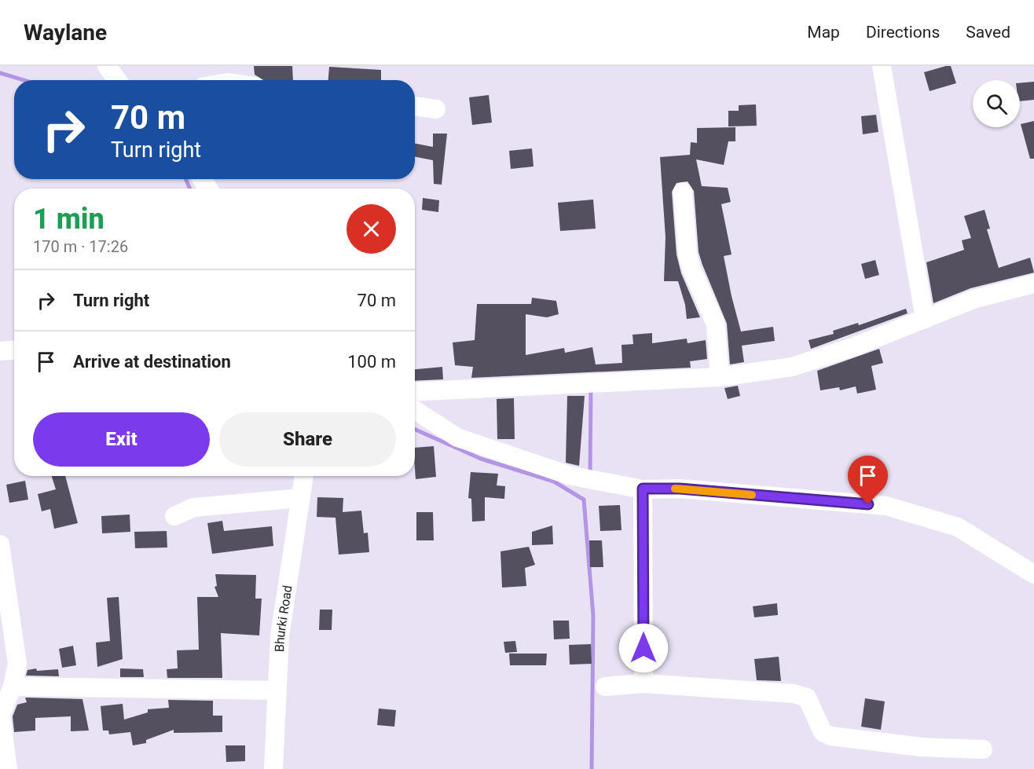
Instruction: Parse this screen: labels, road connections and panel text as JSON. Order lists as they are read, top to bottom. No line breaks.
{"streets":{"street":["Bhurki Road"]},"page":{"header":"Waylane","nav":["Map","Directions","Saved"],"turn":["70 m","Turn right"],"heading":["1 min","170 m · 17:26"],"list":[{"name":"Turn right","value":"70 m"},{"name":"Arrive at destination","value":"100 m"}],"buttons":["Exit","Share"]}}
